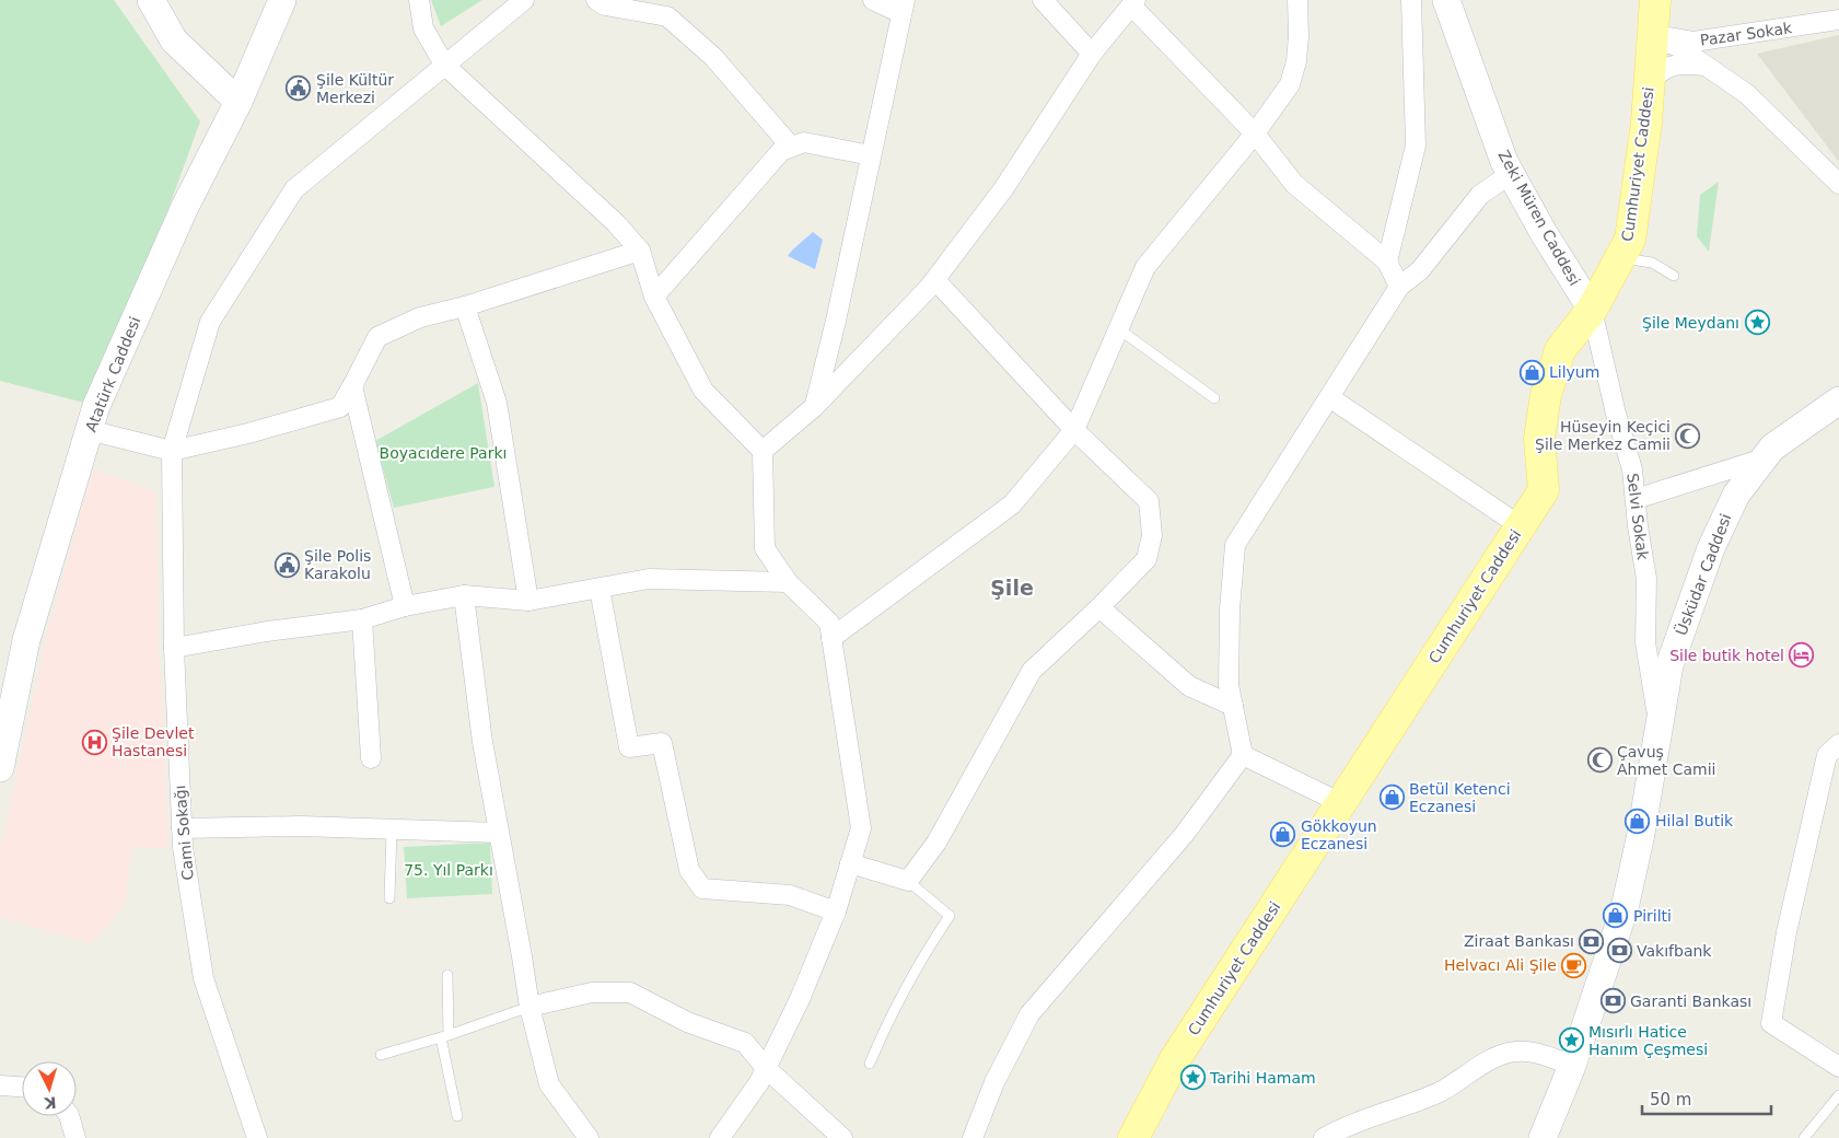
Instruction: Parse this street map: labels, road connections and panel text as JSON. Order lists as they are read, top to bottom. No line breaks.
{"streets":{"main road":["Cumhuriyet Caddesi"],"street":["Pazar Sokak","Zeki Müren Caddesi","Atatürk Caddesi","Selvi Sokak","Üsküdar Caddesi","Cami Sokağı"]},"crossings":[["Pazar Sokak","Cumhuriyet Caddesi"],["Cumhuriyet Caddesi","Zeki Müren Caddesi"],["Cumhuriyet Caddesi","Selvi Sokak"],["Zeki Müren Caddesi","Selvi Sokak"],["Selvi Sokak","Üsküdar Caddesi"]],"districts":["Şile"],"parks":["Boyacıdere Parkı","75. Yıl Parkı"],"places":{"public building":["Şile Kültür Merkezi","Şile Polis Karakolu"],"place":["Şile Meydanı","Mısırlı Hatice Hanım Çeşmesi","Tarihi Hamam"],"shop":["Lilyum","Betül Ketenci Eczanesi","Hilal Butik","Gökkoyun Eczanesi","Pirilti"],"mosque":["Hüseyin Keçici Şile Merkez Camii","Çavuş Ahmet Camii"],"hotel":["Sile butik hotel"],"hospital":["Şile Devlet Hastanesi"],"bank":["Ziraat Bankası","Vakıfbank","Garanti Bankası"],"cafe":["Helvacı Ali Şile"]},"scale_bar":"50 m","north":"bottom"}
